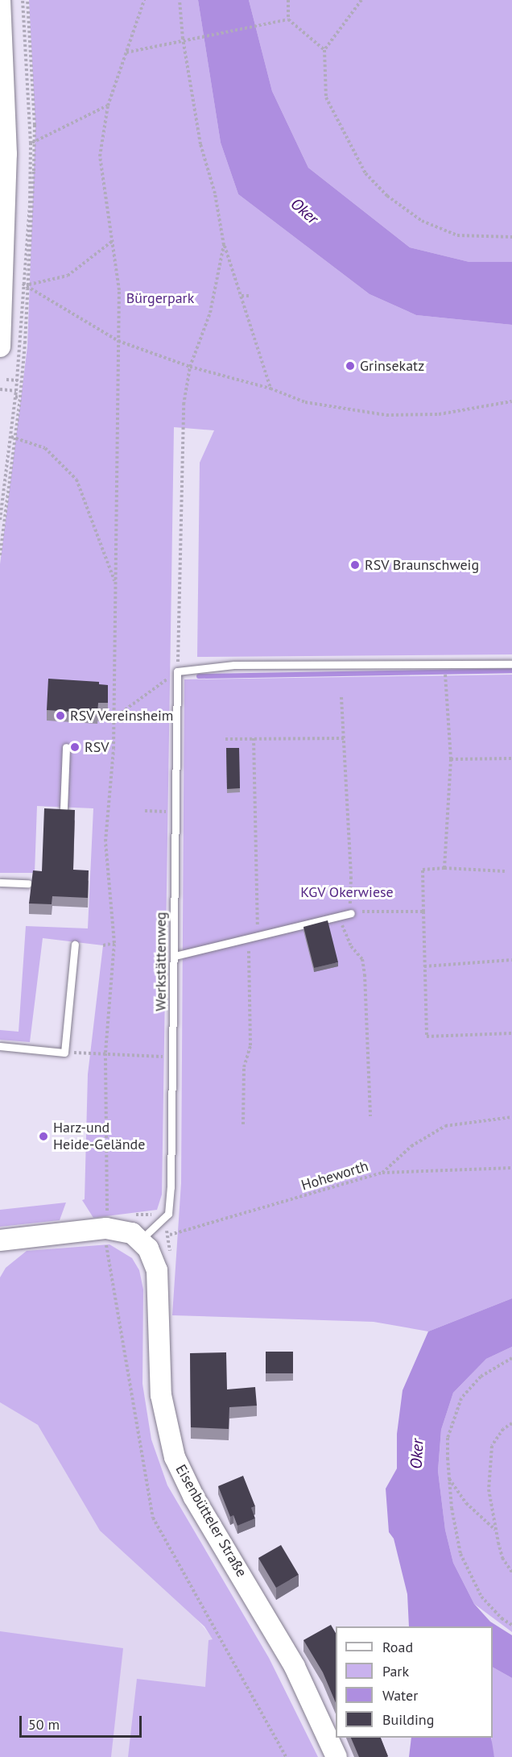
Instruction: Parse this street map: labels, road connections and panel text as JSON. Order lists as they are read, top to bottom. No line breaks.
{"streets":{"street":["Eisenbütteler Straße"],"lane":["Werkstättenweg"],"path":["Hoheworth"]},"crossings":[["Werkstättenweg","Eisenbütteler Straße"]],"water":["Oker"],"parks":["Bürgerpark","KGV Okerwiese"],"places":["Grinsekatz","RSV Braunschweig","RSV Vereinsheim","RSV","Harz-und Heide-Gelände"],"legend":["Road","Park","Water","Building"],"scale_bar":"50 m"}
